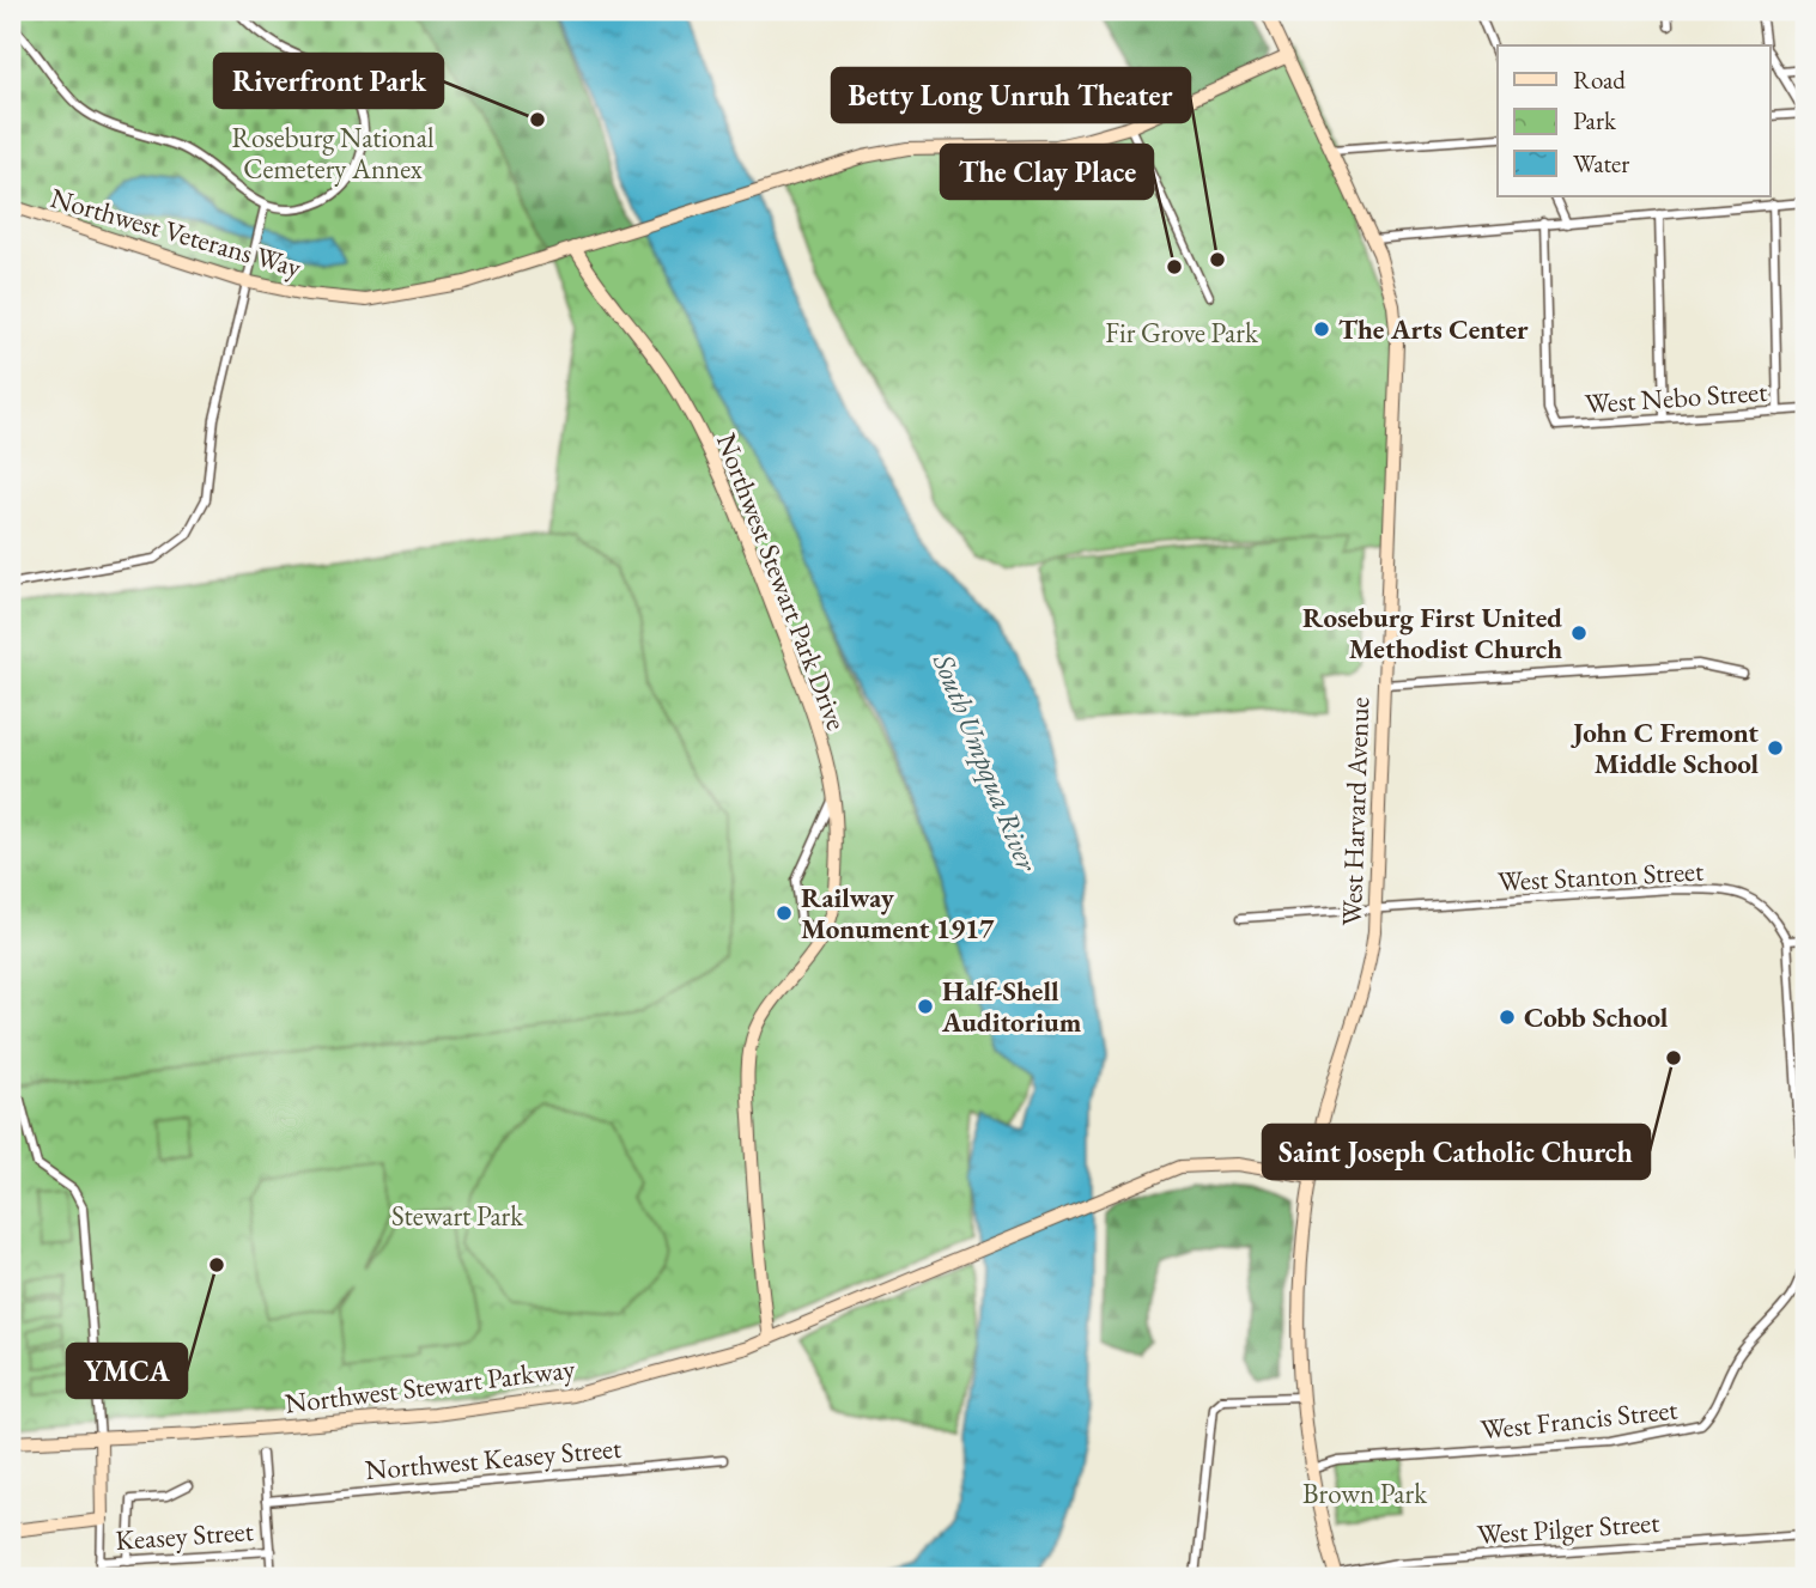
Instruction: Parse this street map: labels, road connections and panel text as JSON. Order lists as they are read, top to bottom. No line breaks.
{"streets":{"main road":["Northwest Veterans Way","Northwest Stewart Park Drive","West Harvard Avenue","Northwest Stewart Parkway"],"street":["West Nebo Street","West Stanton Street","West Francis Street","Northwest Keasey Street","West Pilger Street","Keasey Street"]},"crossings":[["Northwest Veterans Way","Northwest Stewart Park Drive"],["Northwest Stewart Park Drive","Northwest Stewart Parkway"],["West Harvard Avenue","West Stanton Street"],["West Harvard Avenue","Northwest Stewart Parkway"],["West Harvard Avenue","West Francis Street"],["West Harvard Avenue","West Pilger Street"]],"water":["South Umpqua River"],"parks":["Roseburg National Cemetery Annex","Fir Grove Park","Stewart Park","Brown Park"],"places":["Riverfront Park","Betty Long Unruh Theater","The Clay Place","The Arts Center","Roseburg First United Methodist Church","John C Fremont Middle School","Railway Monument 1917","Half-Shell Auditorium","Cobb School","Saint Joseph Catholic Church","YMCA"],"legend":["Road","Park","Water"]}
